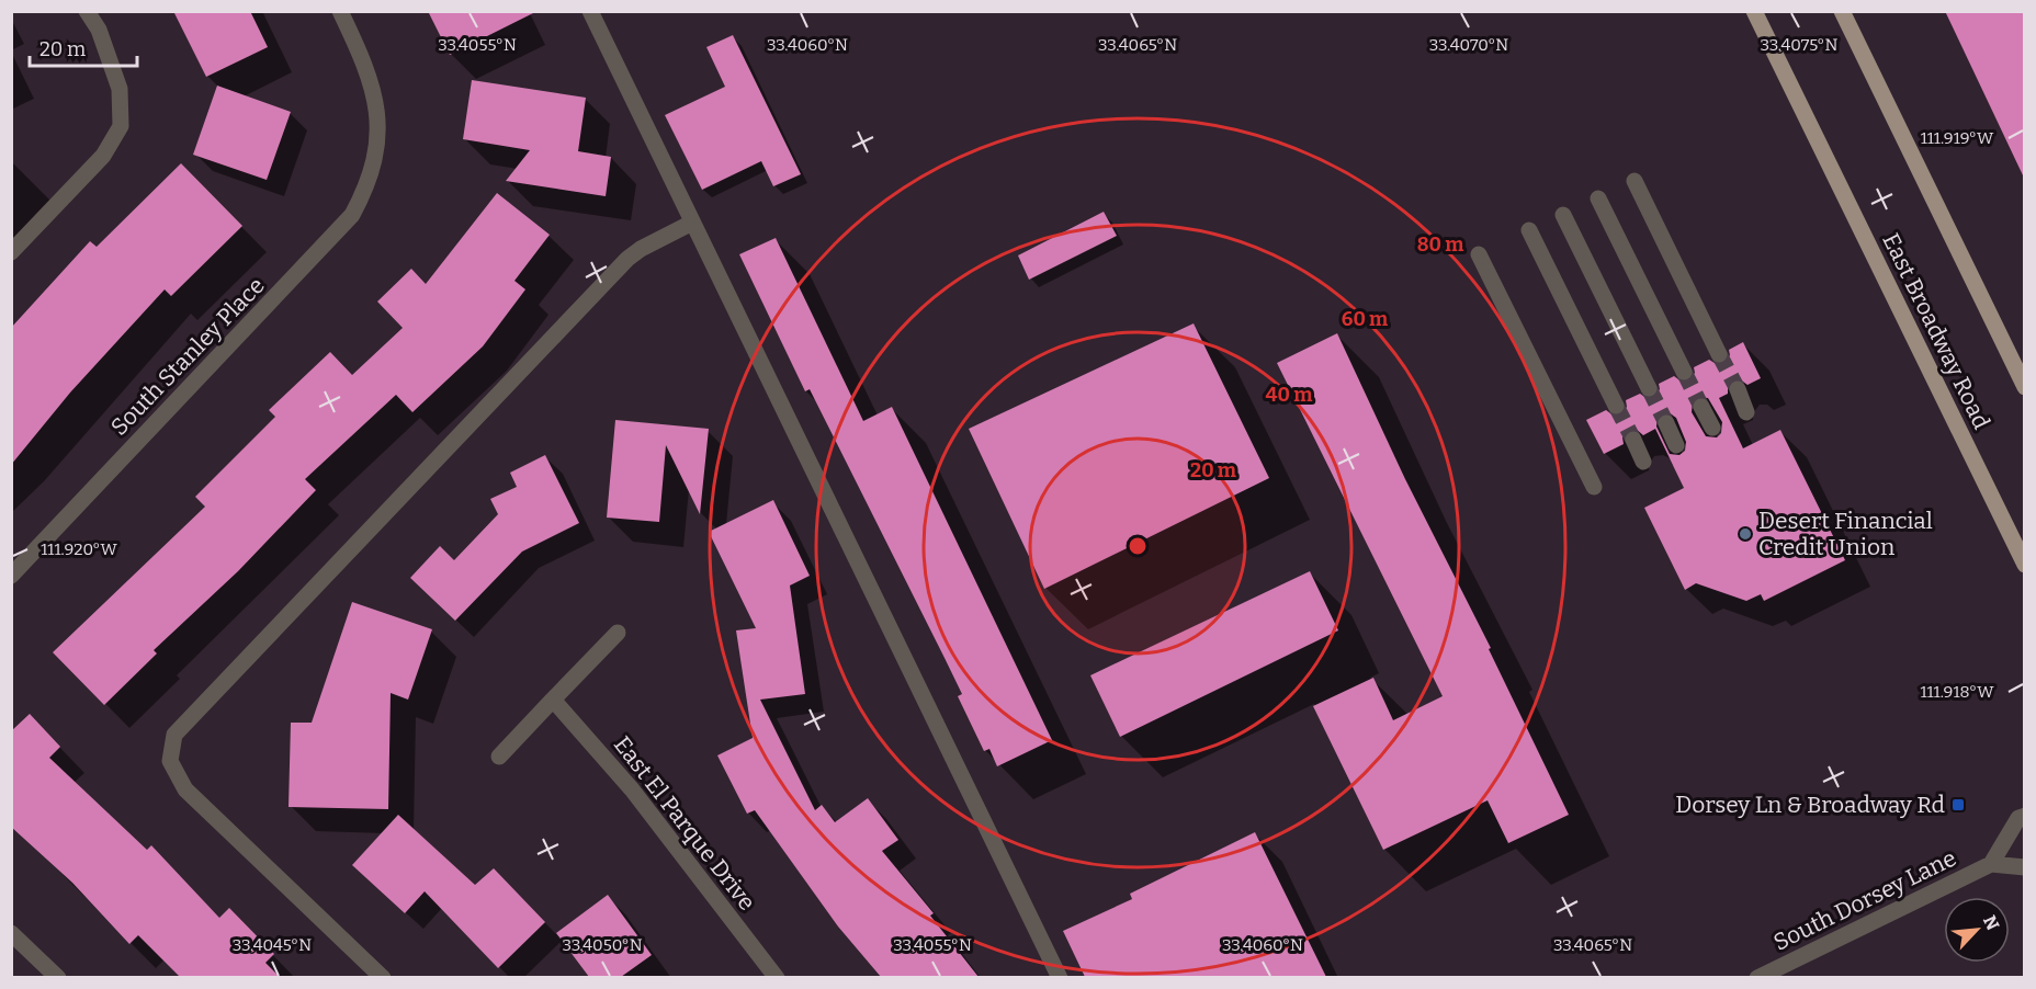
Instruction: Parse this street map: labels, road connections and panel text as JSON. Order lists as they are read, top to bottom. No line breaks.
{"streets":{"main road":["East Broadway Road"],"street":["South Stanley Place","East El Parque Drive","South Dorsey Lane"]},"places":{"other":["Desert Financial Credit Union"],"transit":["Dorsey Ln & Broadway Rd"]},"scale_bar":"20 m","north":"top right","coordinates":["33.4055°N","33.4060°N","33.4065°N","33.4070°N","33.4075°N","111.919°W","111.920°W","111.918°W","33.4045°N","33.4050°N"],"rings":["80 m","60 m","40 m","20 m"]}
